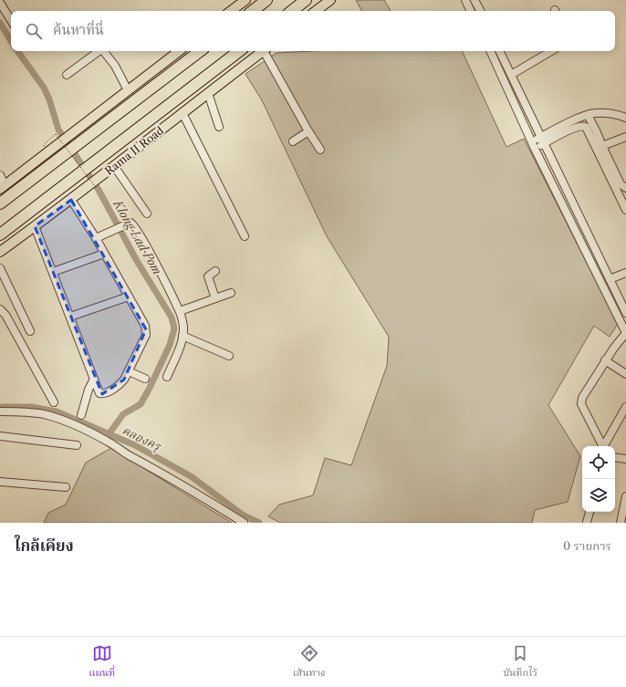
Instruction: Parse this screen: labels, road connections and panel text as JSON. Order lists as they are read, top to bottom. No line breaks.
{"streets":{"highway":["Rama II Road"]},"water":["Klong Lad Pom","คลองครุ"],"page":{"search":"ค้นหาที่นี่","heading":["ใกล้เคียง","0 รายการ"],"nav":["แผนที่","เส้นทาง","บันทึกไว้"]}}
